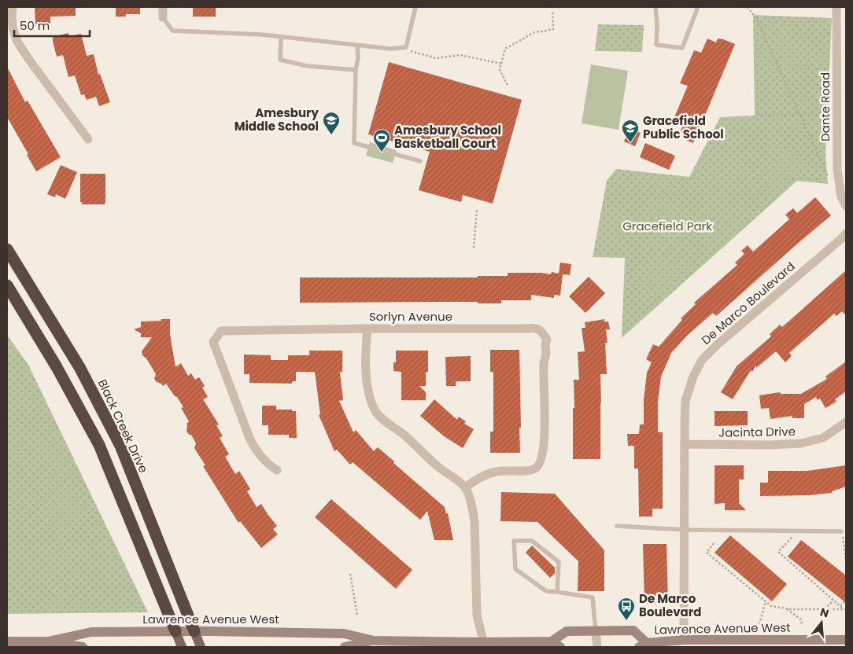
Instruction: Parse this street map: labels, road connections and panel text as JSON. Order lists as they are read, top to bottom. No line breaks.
{"streets":{"highway":["Black Creek Drive"],"main road":["Lawrence Avenue West"],"street":["Dante Road","De Marco Boulevard","Sorlyn Avenue","Jacinta Drive"]},"crossings":[["De Marco Boulevard","Jacinta Drive"],["De Marco Boulevard","Lawrence Avenue West"],["Black Creek Drive","Lawrence Avenue West"]],"parks":["Gracefield Park"],"places":{"school or university":["Amesbury Middle School","Gracefield Public School"],"sports":["Amesbury School Basketball Court"],"bus stop":["De Marco Boulevard"]},"scale_bar":"50 m","north":"top"}
